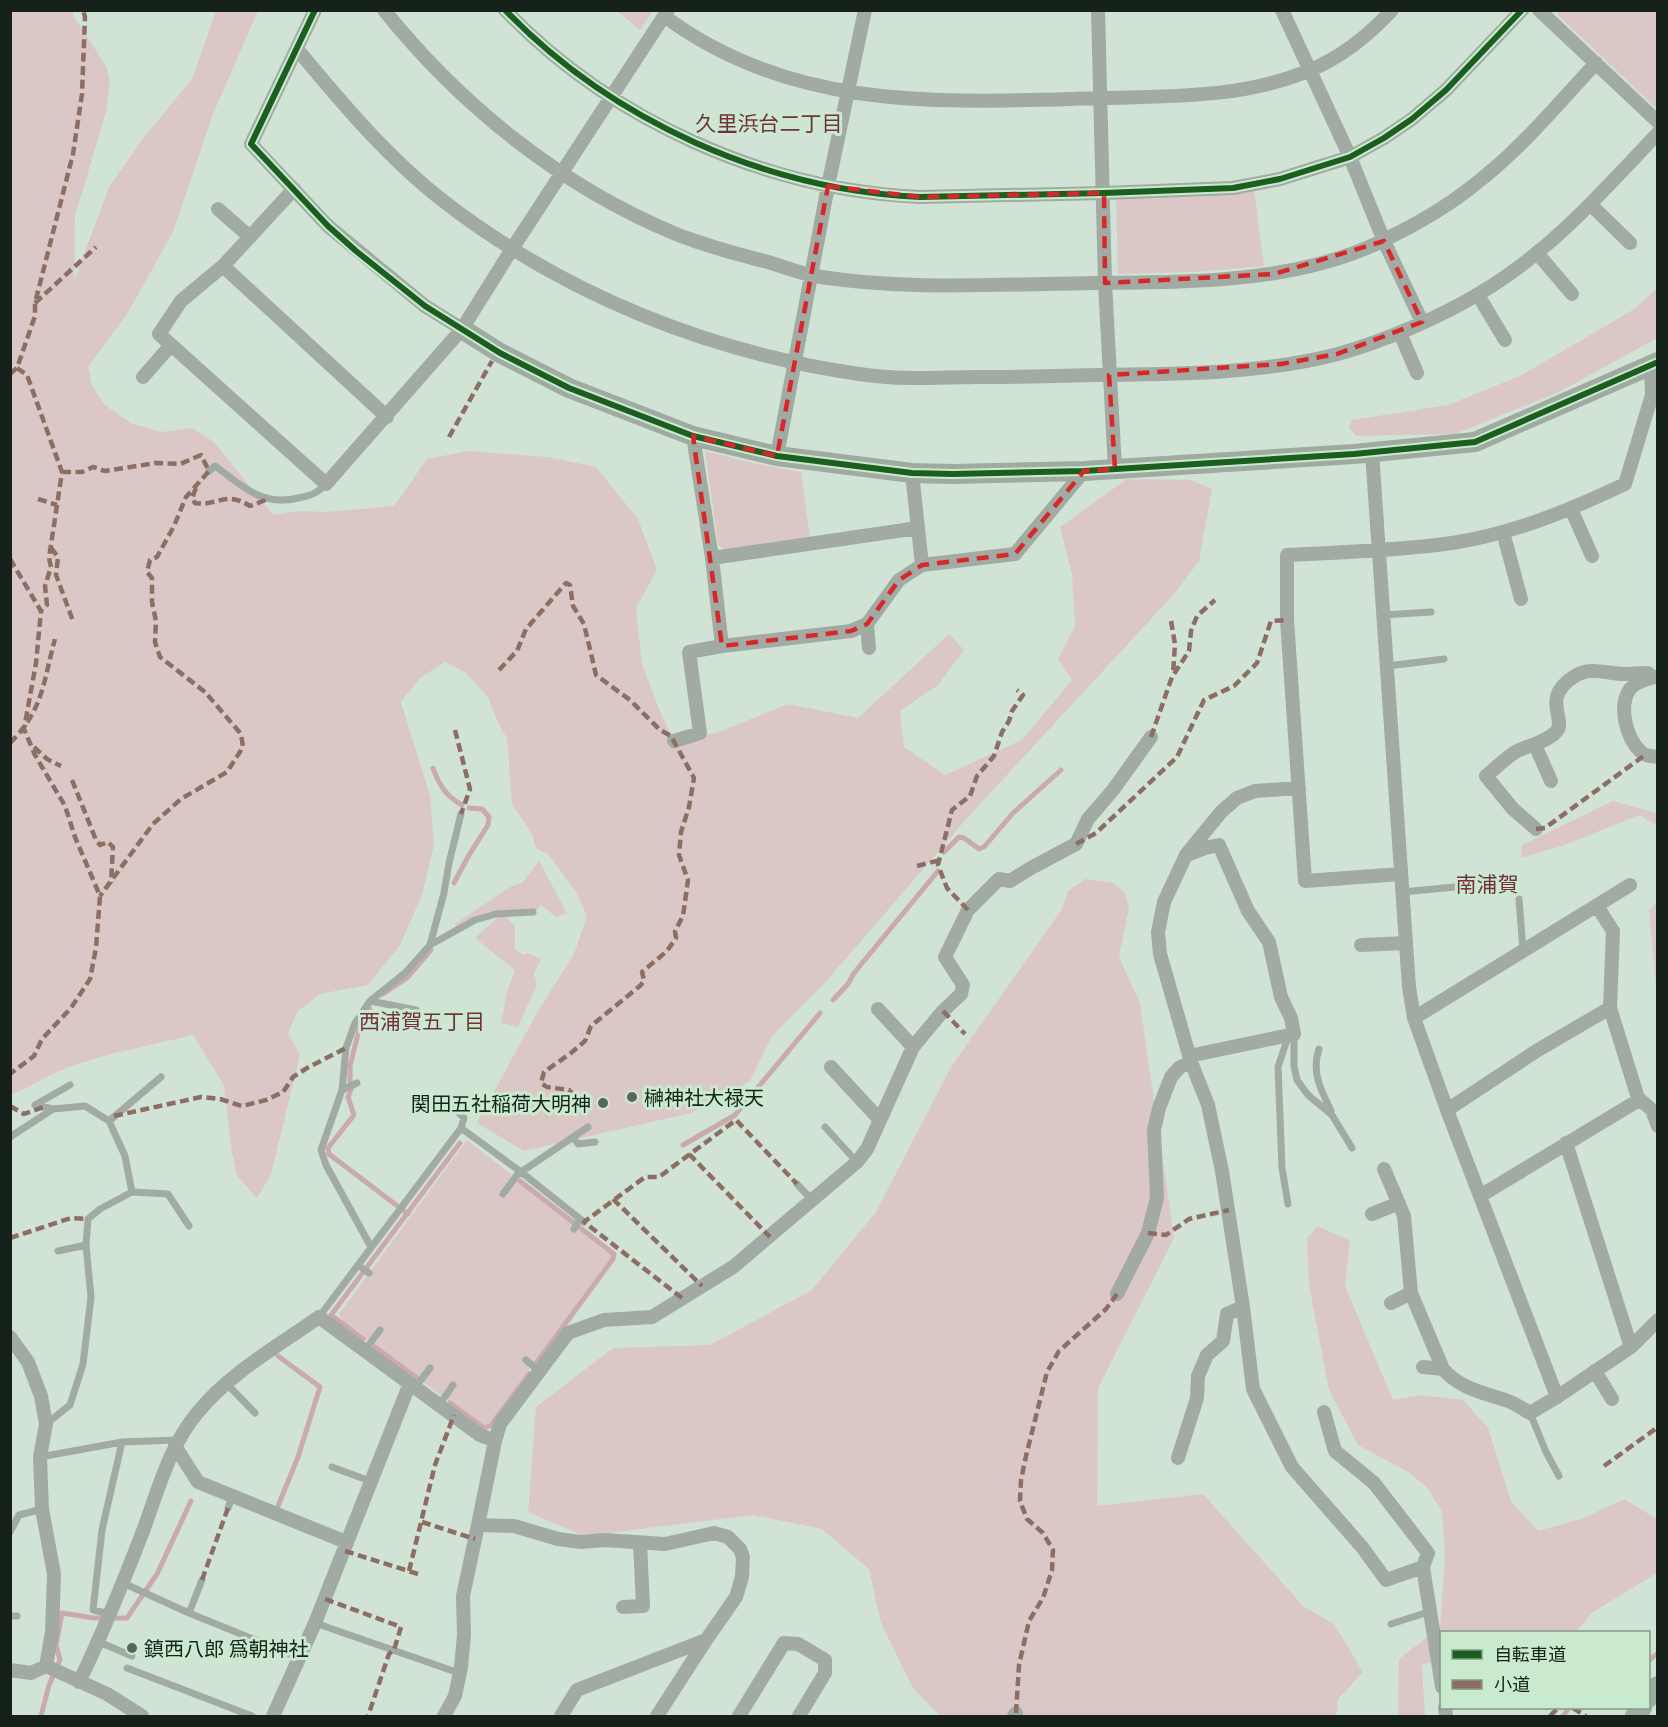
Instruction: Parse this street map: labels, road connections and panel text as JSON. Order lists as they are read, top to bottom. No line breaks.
{"districts":["久里浜台二丁目","南浦賀","西浦賀五丁目"],"places":["榊神社大禄天","関田五社稲荷大明神","鎮西八郎 爲朝神社"],"legend":["自転車道","小道"]}
